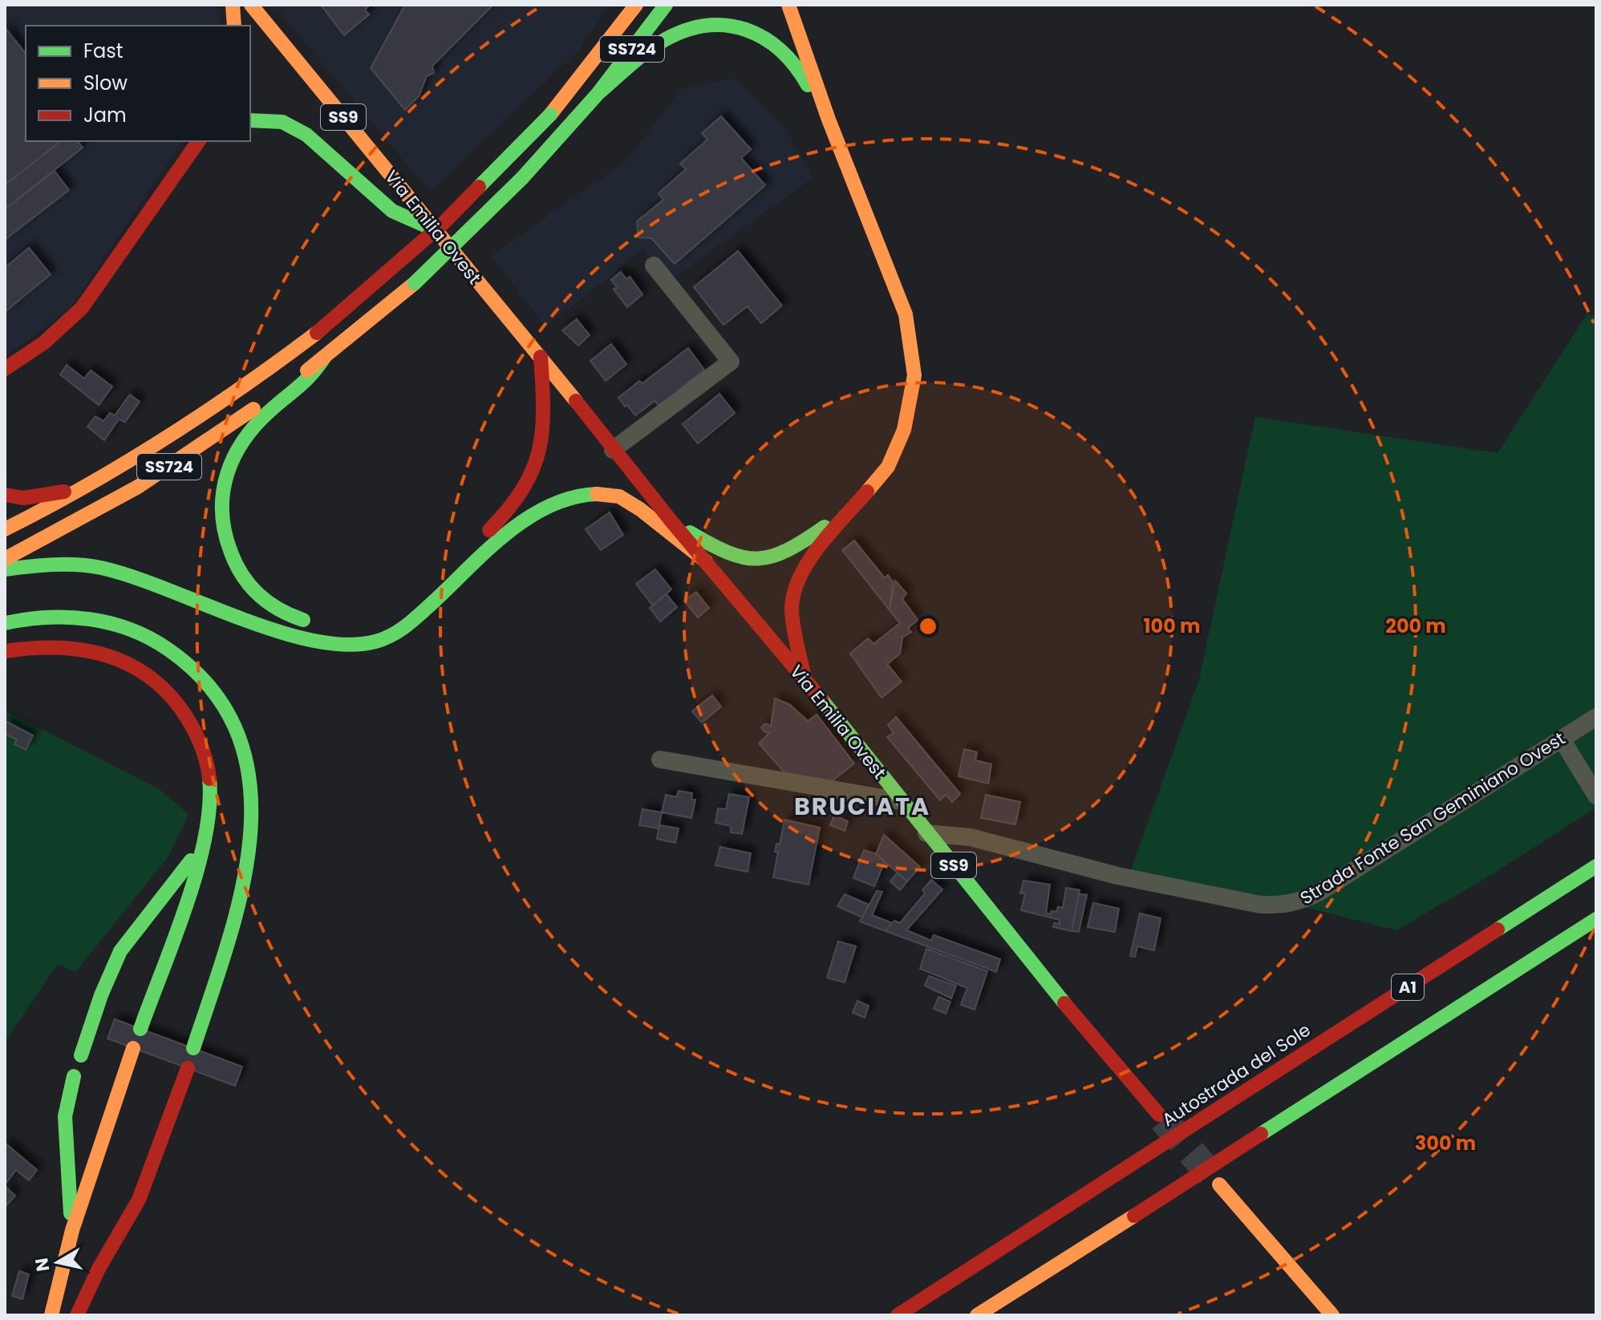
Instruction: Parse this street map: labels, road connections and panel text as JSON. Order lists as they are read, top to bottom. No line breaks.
{"streets":{"main road":["SS724","SS9","Via Emilia Ovest","A1","Autostrada del Sole"],"street":["Strada Fonte San Geminiano Ovest"]},"crossings":[["Via Emilia Ovest","Strada Fonte San Geminiano Ovest"]],"districts":["BRUCIATA"],"legend":["Fast","Slow","Jam"],"north":"left","rings":["100 m","200 m","300 m"]}
